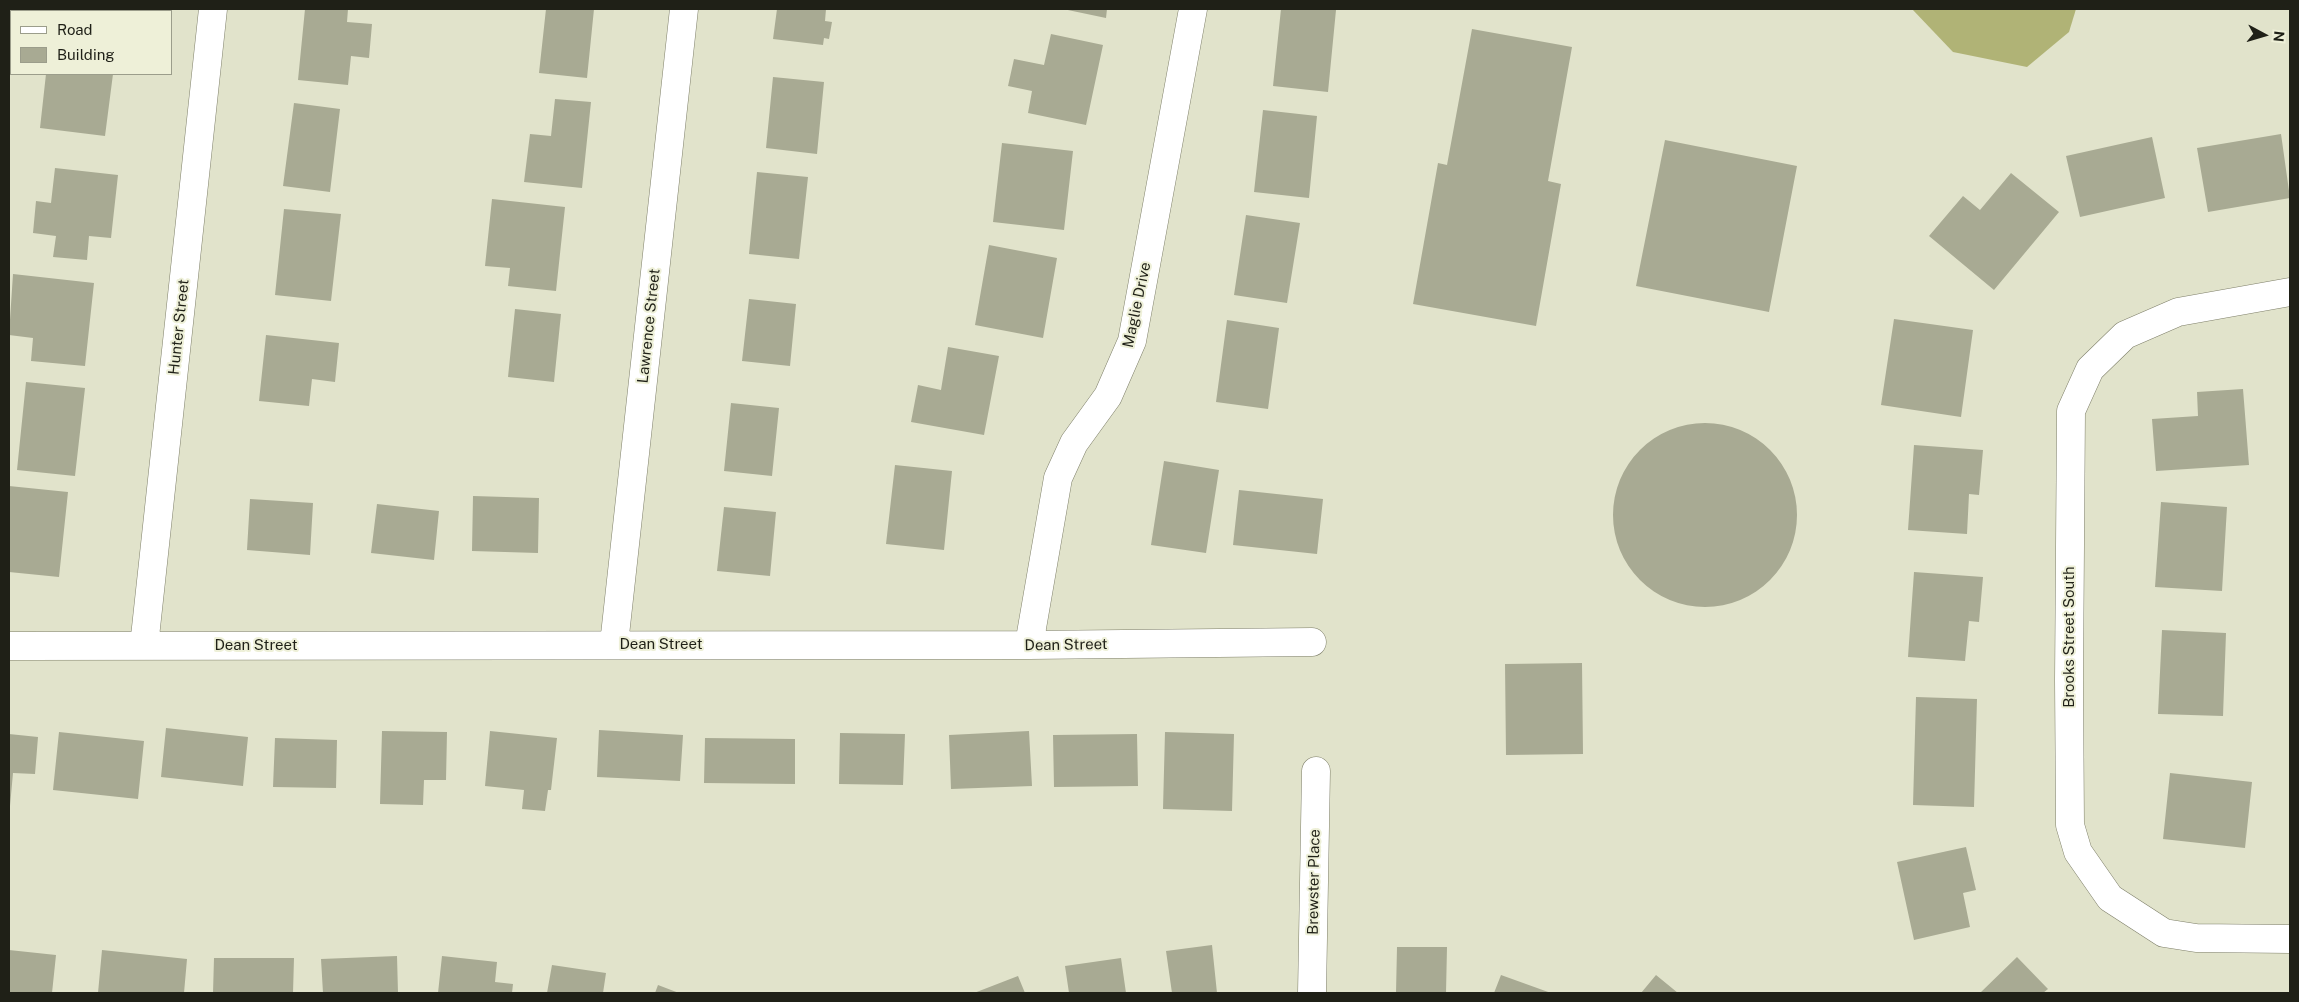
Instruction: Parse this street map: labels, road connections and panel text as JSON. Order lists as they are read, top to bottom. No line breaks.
{"streets":{"street":["Maglie Drive","Lawrence Street","Hunter Street","Brooks Street South","Dean Street","Brewster Place"]},"crossings":[["Maglie Drive","Dean Street"],["Lawrence Street","Dean Street"],["Hunter Street","Dean Street"]],"legend":["Road","Building"],"north":"right"}
